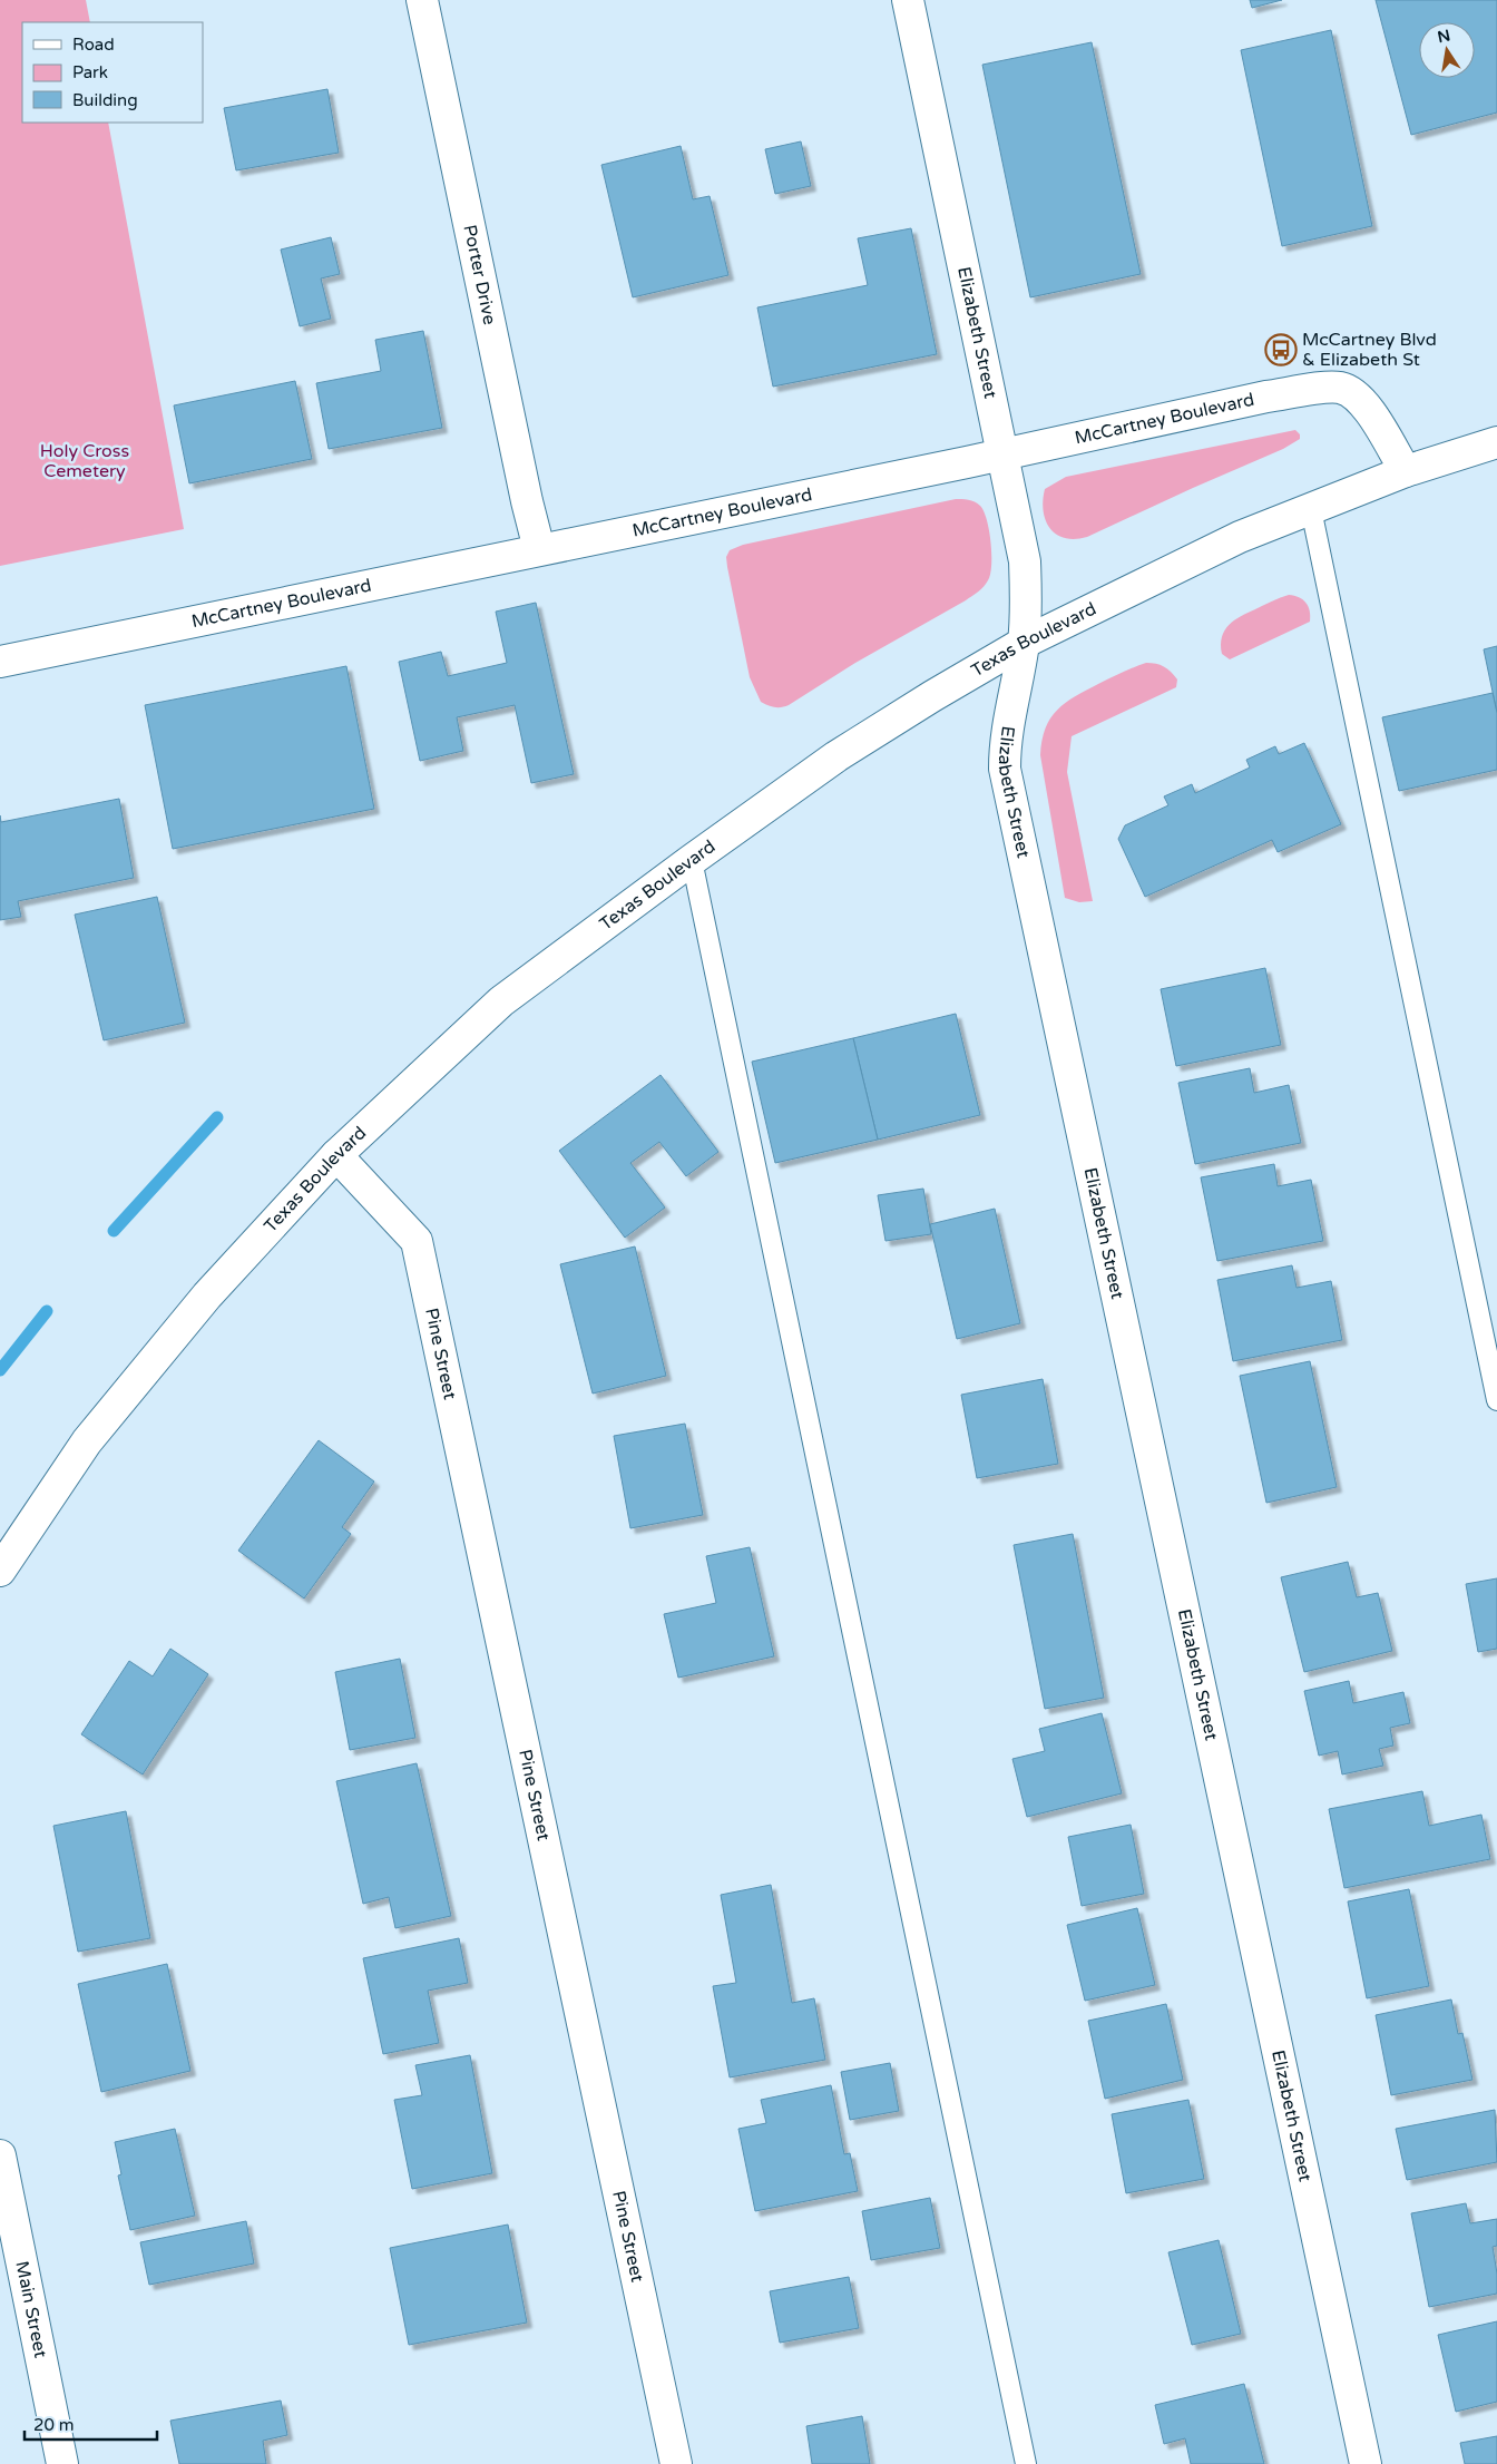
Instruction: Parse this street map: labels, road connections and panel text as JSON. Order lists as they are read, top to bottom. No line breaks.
{"streets":{"street":["Porter Drive","Elizabeth Street","McCartney Boulevard","Texas Boulevard","Pine Street","Main Street"]},"crossings":[["Porter Drive","McCartney Boulevard"],["Elizabeth Street","McCartney Boulevard"],["Elizabeth Street","Texas Boulevard"],["McCartney Boulevard","Texas Boulevard"],["Texas Boulevard","Pine Street"]],"parks":["Holy Cross Cemetery"],"places":{"bus stop":["McCartney Blvd & Elizabeth St"]},"legend":["Road","Park","Building"],"scale_bar":"20 m","north":"top"}
